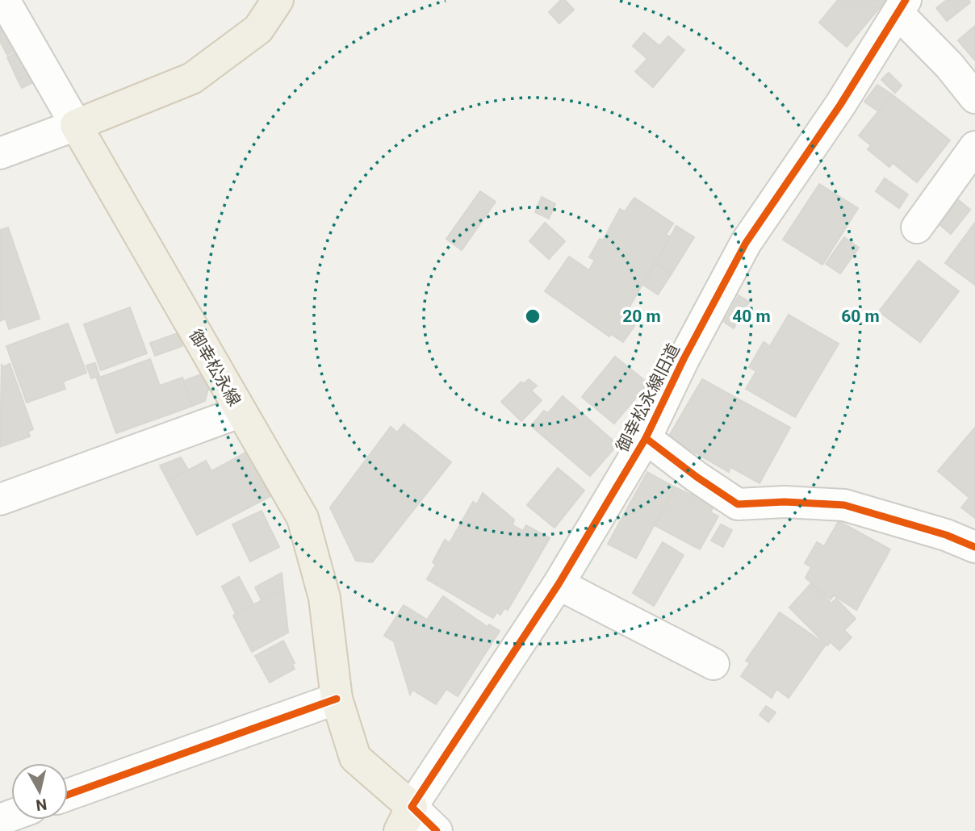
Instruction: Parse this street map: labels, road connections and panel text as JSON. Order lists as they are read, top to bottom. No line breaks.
{"streets":{"main road":["御幸松永線"],"street":["御幸松永線旧道"]},"crossings":[["御幸松永線","御幸松永線旧道"]],"north":"bottom","rings":["20 m","40 m","60 m"]}
